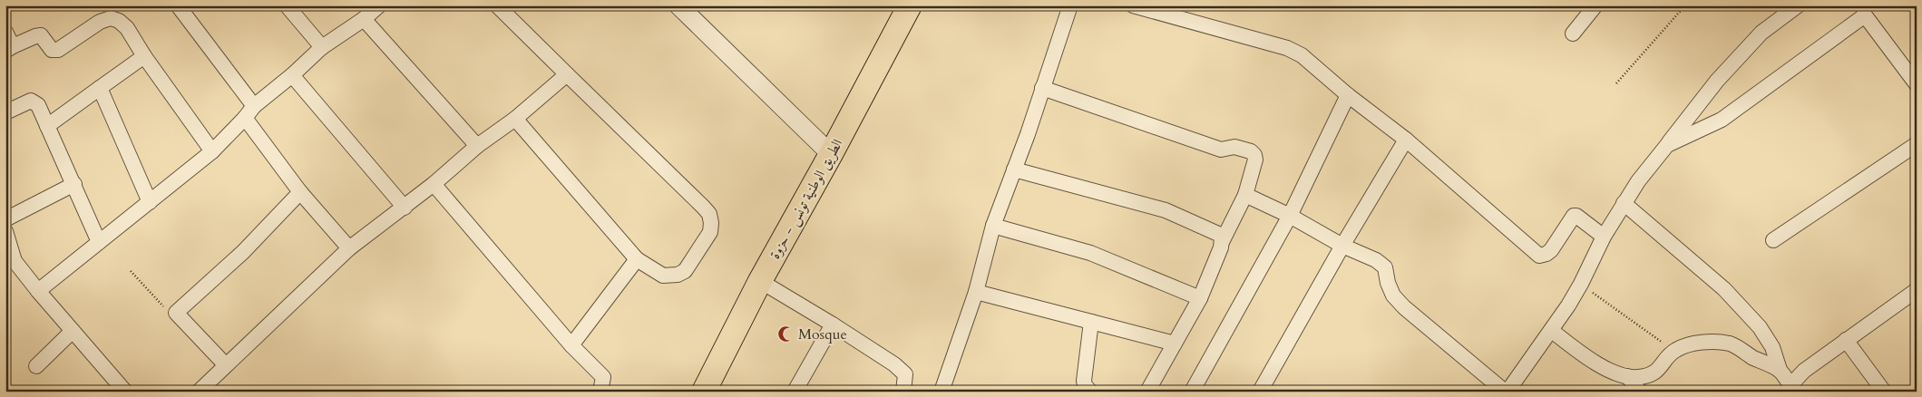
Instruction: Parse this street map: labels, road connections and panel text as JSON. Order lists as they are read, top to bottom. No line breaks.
{"streets":{"main road":["الطريق الوطنية تونس - حزوة"]},"places":{"mosque":["Mosque"]}}
